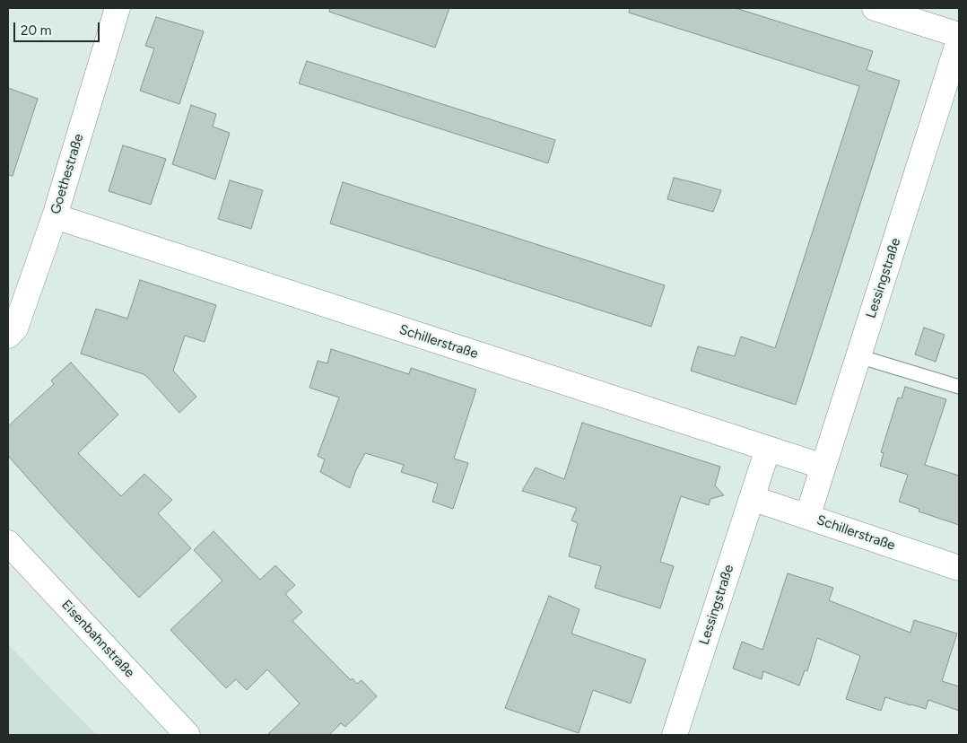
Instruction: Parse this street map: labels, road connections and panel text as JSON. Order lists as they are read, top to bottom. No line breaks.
{"streets":{"street":["Goethestraße","Lessingstraße","Schillerstraße","Eisenbahnstraße"]},"crossings":[["Goethestraße","Schillerstraße"],["Lessingstraße","Schillerstraße"]],"scale_bar":"20 m"}
